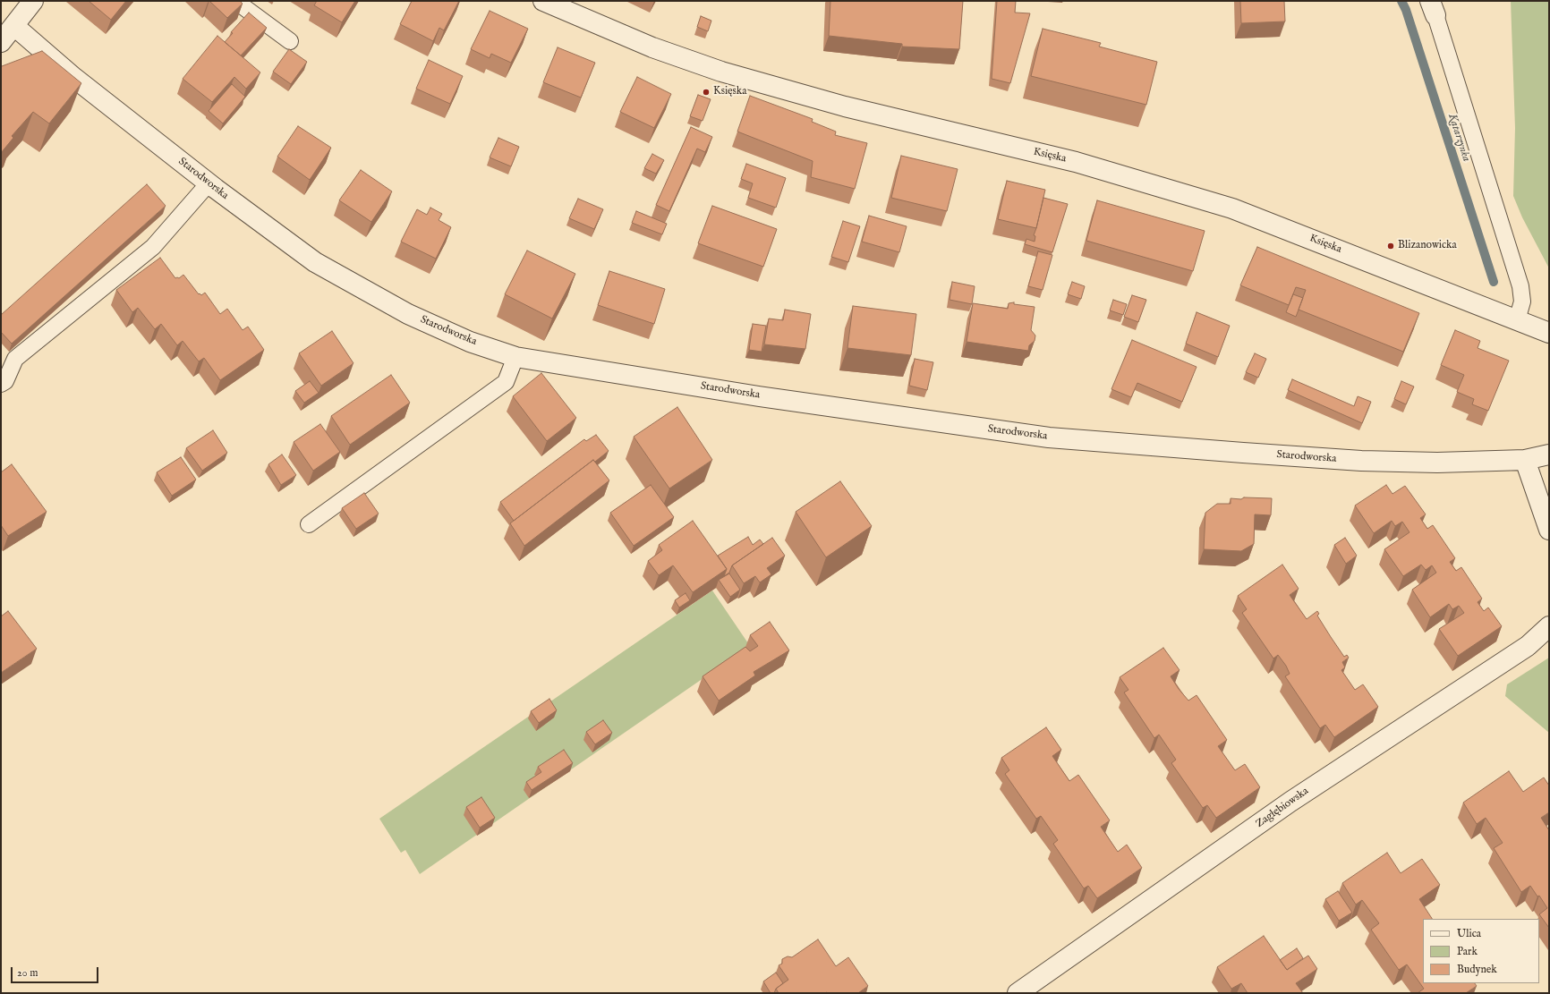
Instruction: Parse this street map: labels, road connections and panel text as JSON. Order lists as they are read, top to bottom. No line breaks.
{"streets":{"street":["Księska","Starodworska","Zagłębiowska"]},"water":["Katarzynka"],"places":["Księska","Blizanowicka"],"legend":["Ulica","Park","Budynek"],"scale_bar":"20 m"}
